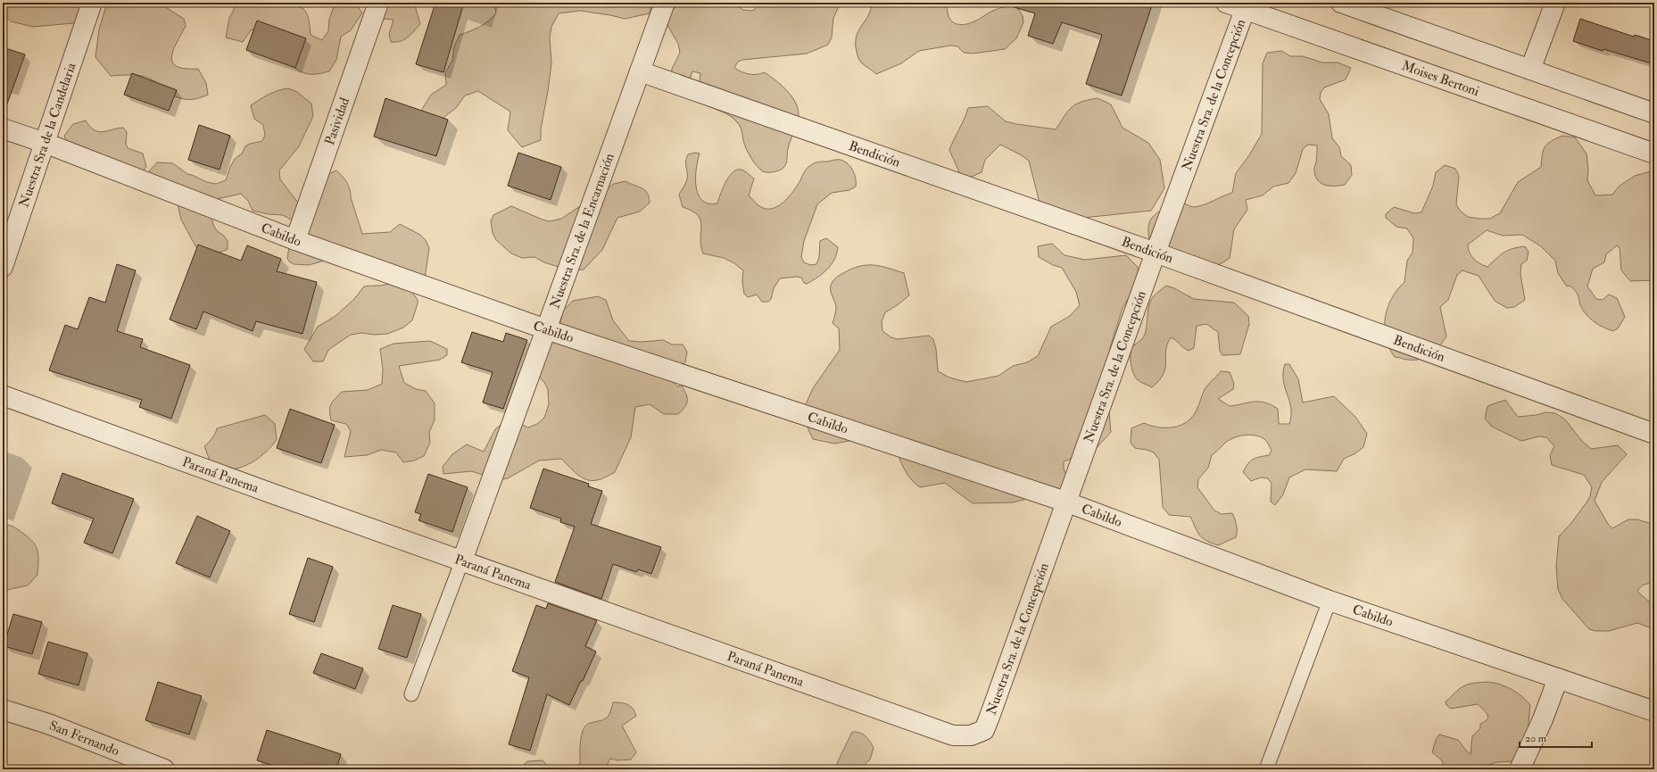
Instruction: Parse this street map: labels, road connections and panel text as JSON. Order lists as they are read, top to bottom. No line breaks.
{"streets":{"street":["Moises Bertoni","Nuestra Sra. de la Concepción","Pasividad","Nuestra Sra de la Candelaria","Bendición","Nuestra Sra. de la Encarnación","Cabildo","Paraná Panema","San Fernando"]},"crossings":[["Moises Bertoni","Nuestra Sra. de la Concepción"],["Nuestra Sra. de la Concepción","Bendición"],["Nuestra Sra. de la Concepción","Cabildo"],["Nuestra Sra. de la Concepción","Paraná Panema"],["Pasividad","Cabildo"],["Nuestra Sra de la Candelaria","Cabildo"],["Bendición","Nuestra Sra. de la Encarnación"],["Nuestra Sra. de la Encarnación","Cabildo"],["Nuestra Sra. de la Encarnación","Paraná Panema"]],"scale_bar":"20 m"}
